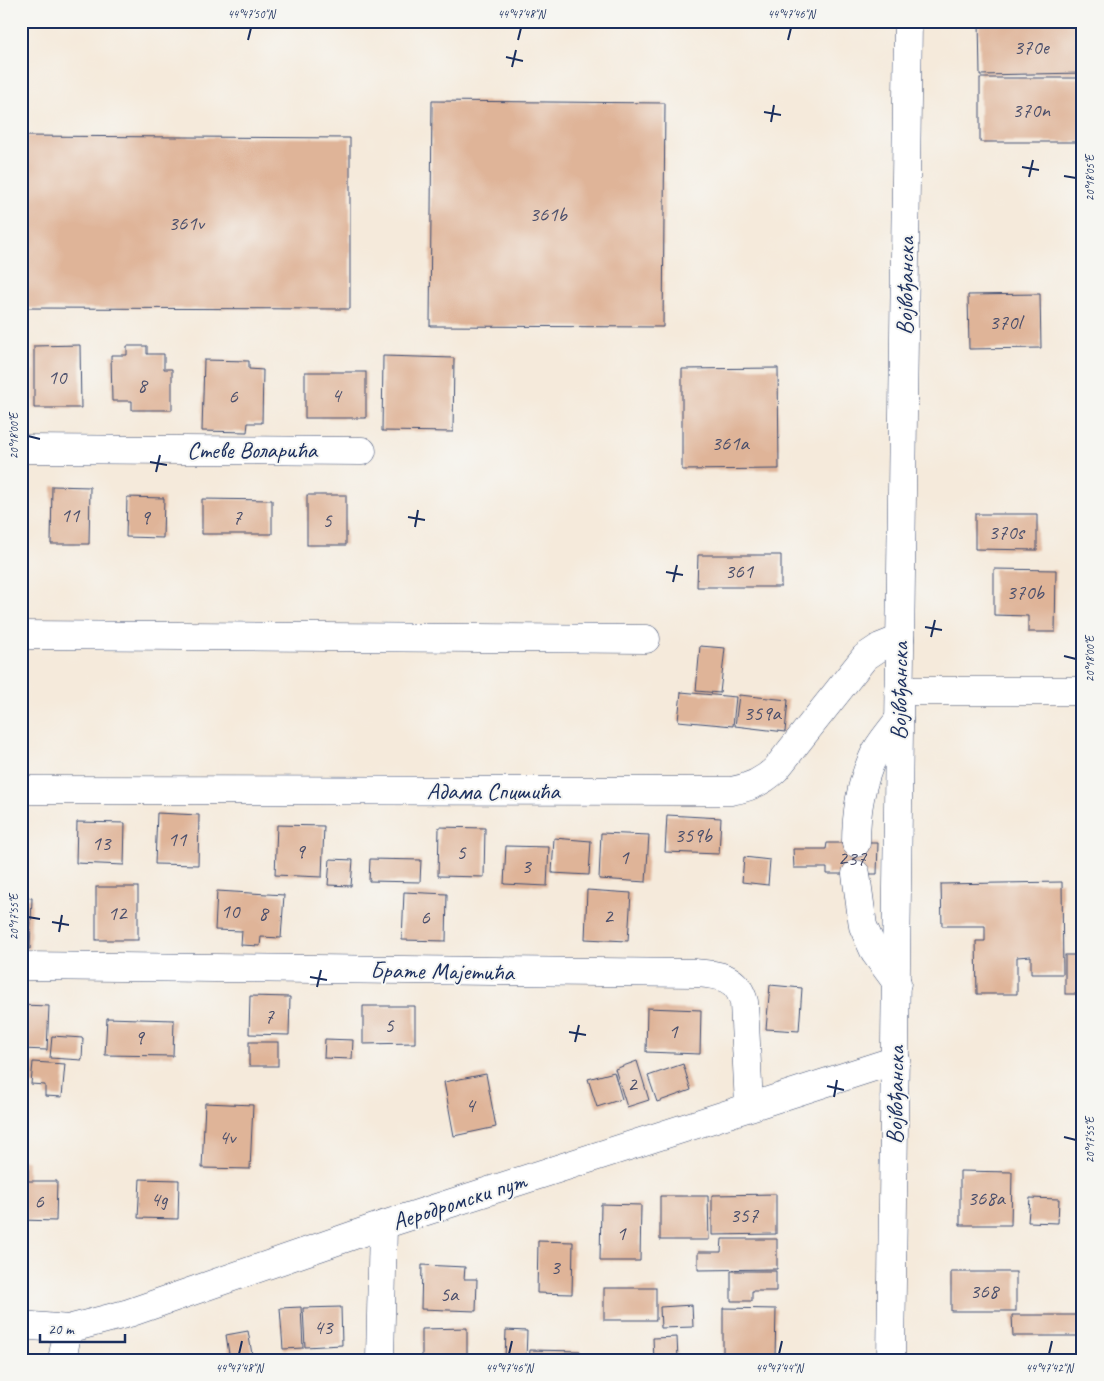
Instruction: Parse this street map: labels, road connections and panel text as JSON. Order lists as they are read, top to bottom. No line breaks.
{"streets":{"street":["Војвођанска","Стеве Воларића","Адама Спишића","Брате Мајетића","Аеродромски пут"]},"crossings":[["Војвођанска","Адама Спишића"],["Војвођанска","Аеродромски пут"],["Брате Мајетића","Аеродромски пут"]],"house_numbers":["370e","370n","361b","361v","370l","10","8","4","6","361a","11","9","7","5","370s","361","370b","359a","359b","11","13","9","5","1","237","3","10","12","8","2","6","7","5","1","9","2","4","4v","368a","4g","6","357","1","3","368","5a","43"],"scale_bar":"20 m","coordinates":["44°47'50\"N","44°47'48\"N","44°47'46\"N","20°18'05\"E","20°18'00\"E","20°17'55\"E","44°47'44\"N","44°47'42\"N"]}
